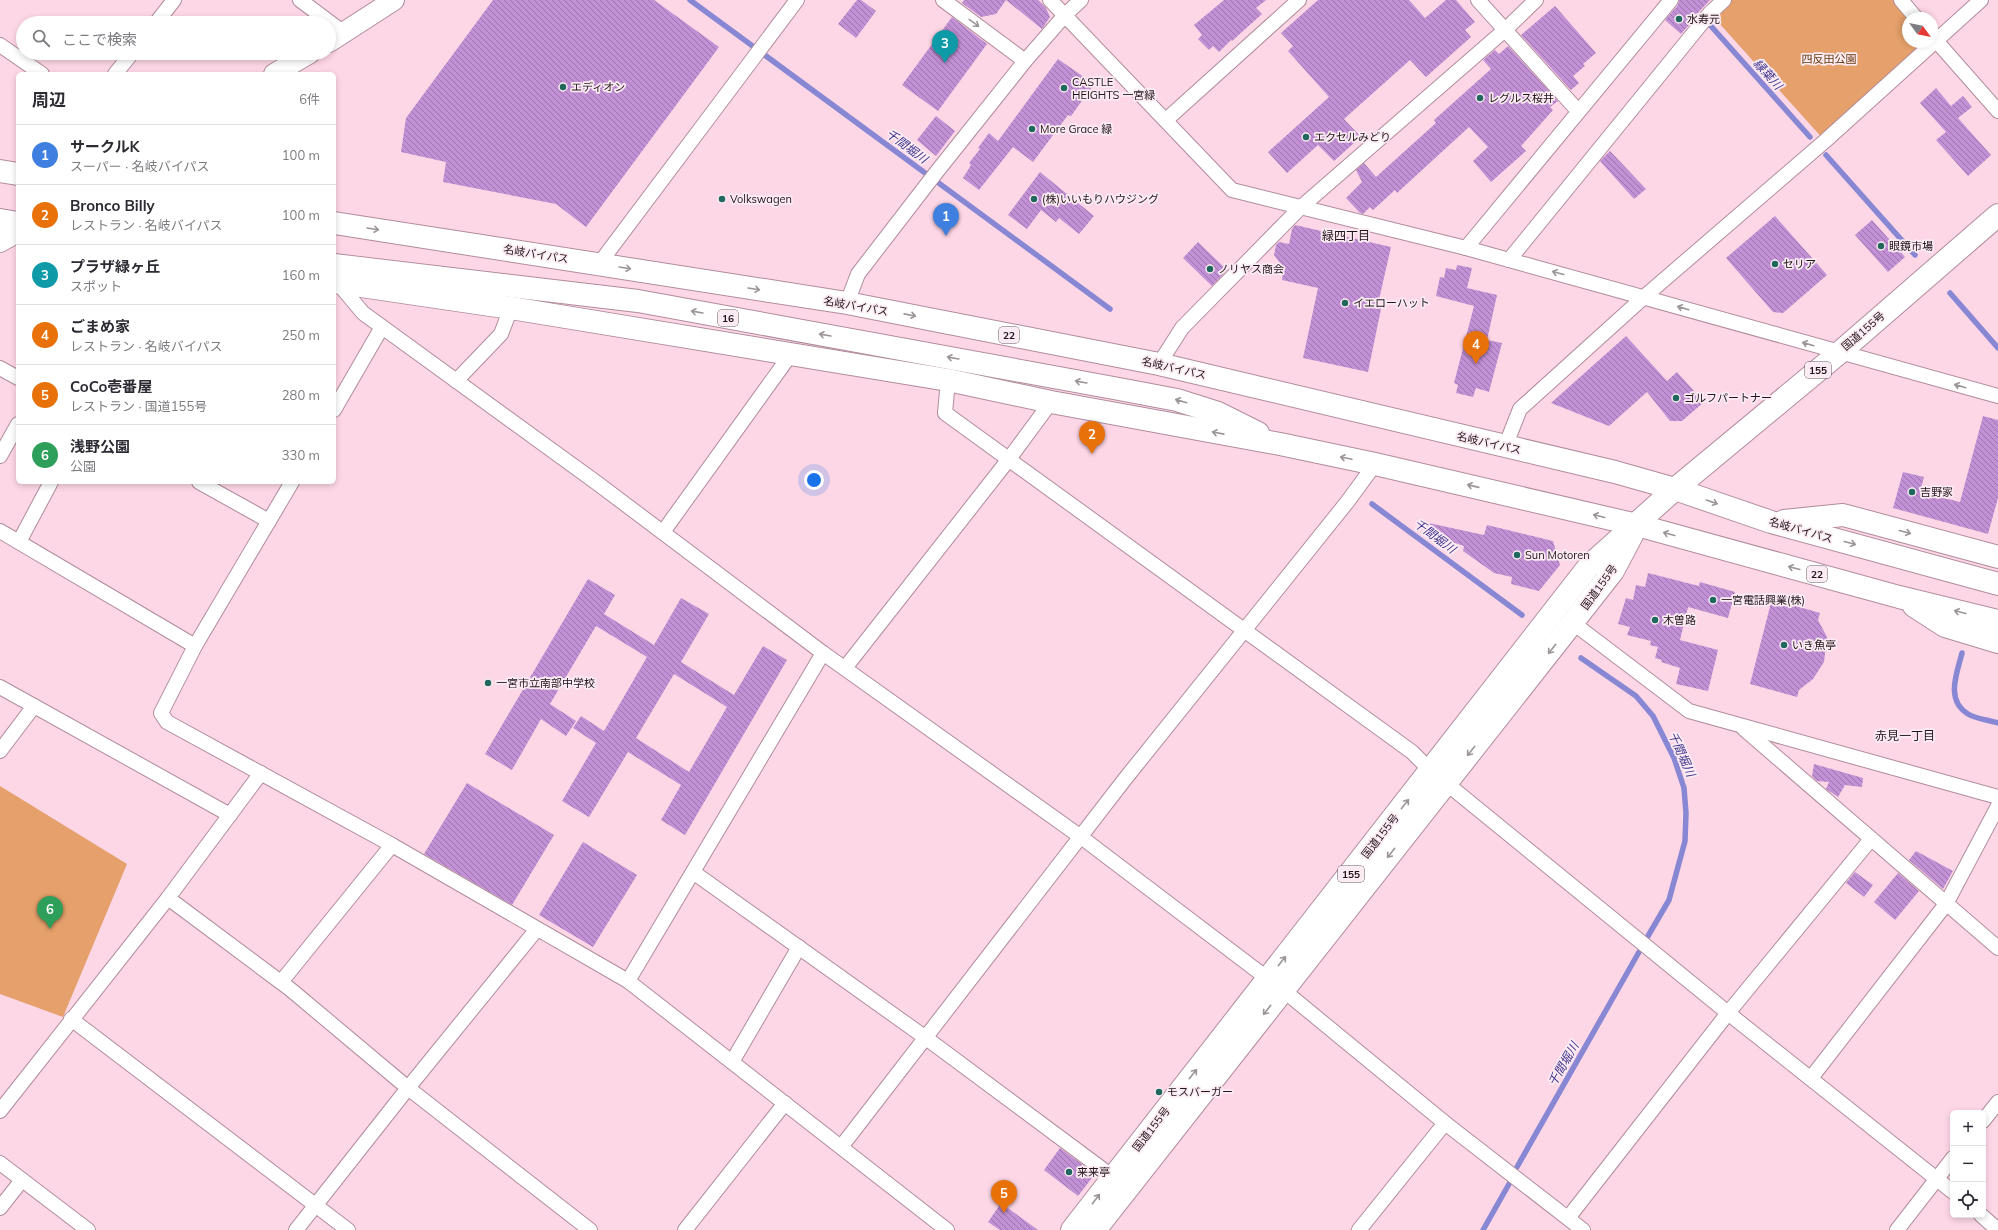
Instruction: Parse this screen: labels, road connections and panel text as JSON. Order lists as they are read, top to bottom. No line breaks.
{"streets":{"highway":["名岐バイパス","16","国道155号","22","155"]},"crossings":[["名岐バイパス","国道155号"],["名岐バイパス","22"],["16","22"],["国道155号","22"]],"districts":["緑四丁目","赤見一丁目"],"water":["縁葉川","千間堀川"],"parks":["四反田公園"],"places":["水寿元","エディオン","CASTLE HEIGHTS 一宮緑","レグルス桜井","More Grace 緑","エクセルみどり","Volkswagen","(株)いいもりハウジング","眼鏡市場","セリア","ノリヤス商会","イエローハット","ゴルフパートナー","吉野家","Sun Motoren","一宮電話興業(株)","木曽路","いき魚亭","一宮市立南部中学校","モスバーガー","来来亭"],"north":"bottom right","page":{"search":"ここで検索","pins":["3","1","4","2","6","5"],"heading":["周辺","6件"],"list":[{"mark":"1","name":"サークルK","note":"スーパー · 名岐バイパス","value":"100 m"},{"mark":"2","name":"Bronco Billy","note":"レストラン · 名岐バイパス","value":"100 m"},{"mark":"3","name":"プラザ緑ヶ丘","note":"スポット","value":"160 m"},{"mark":"4","name":"ごまめ家","note":"レストラン · 名岐バイパス","value":"250 m"},{"mark":"5","name":"CoCo壱番屋","note":"レストラン · 国道155号","value":"280 m"},{"mark":"6","name":"浅野公園","note":"公園","value":"330 m"}],"map_buttons":["+","−"]}}
